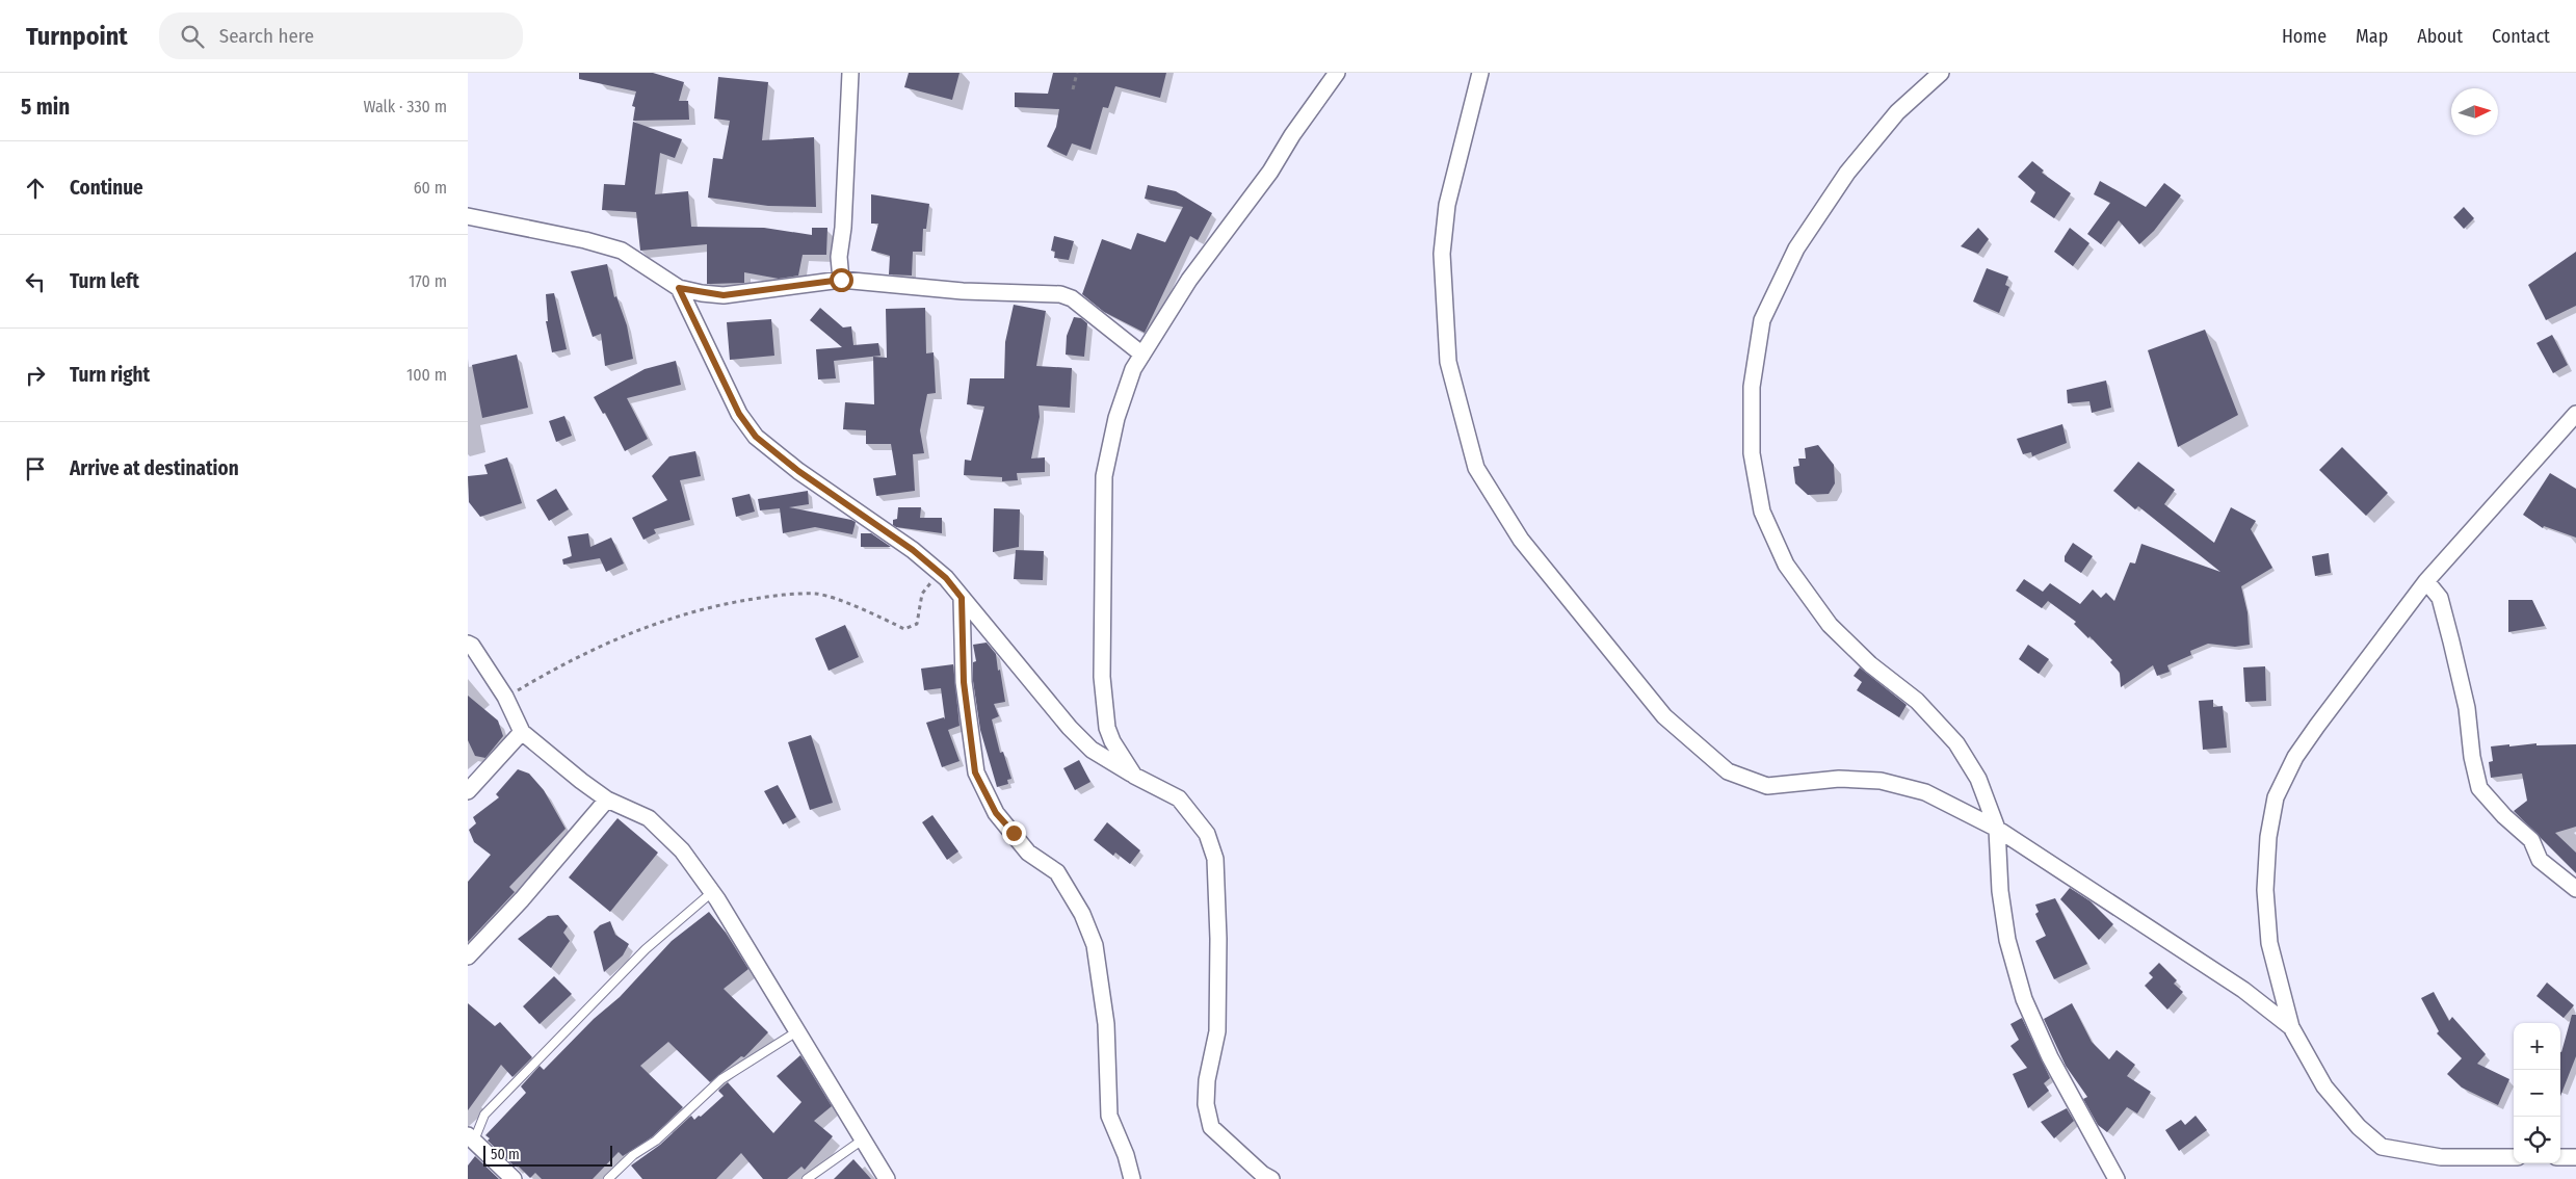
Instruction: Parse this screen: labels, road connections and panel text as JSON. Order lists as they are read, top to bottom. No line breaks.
{"scale_bar":"50 m","north":"right","page":{"header":"Turnpoint","search":"Search here","nav":["Home","Map","About","Contact"],"heading":["5 min","Walk · 330 m"],"list":[["Continue","60 m"],["Turn left","170 m"],["Turn right","100 m"],"Arrive at destination"],"map_buttons":["+","−"],"scale":"50 m"}}
